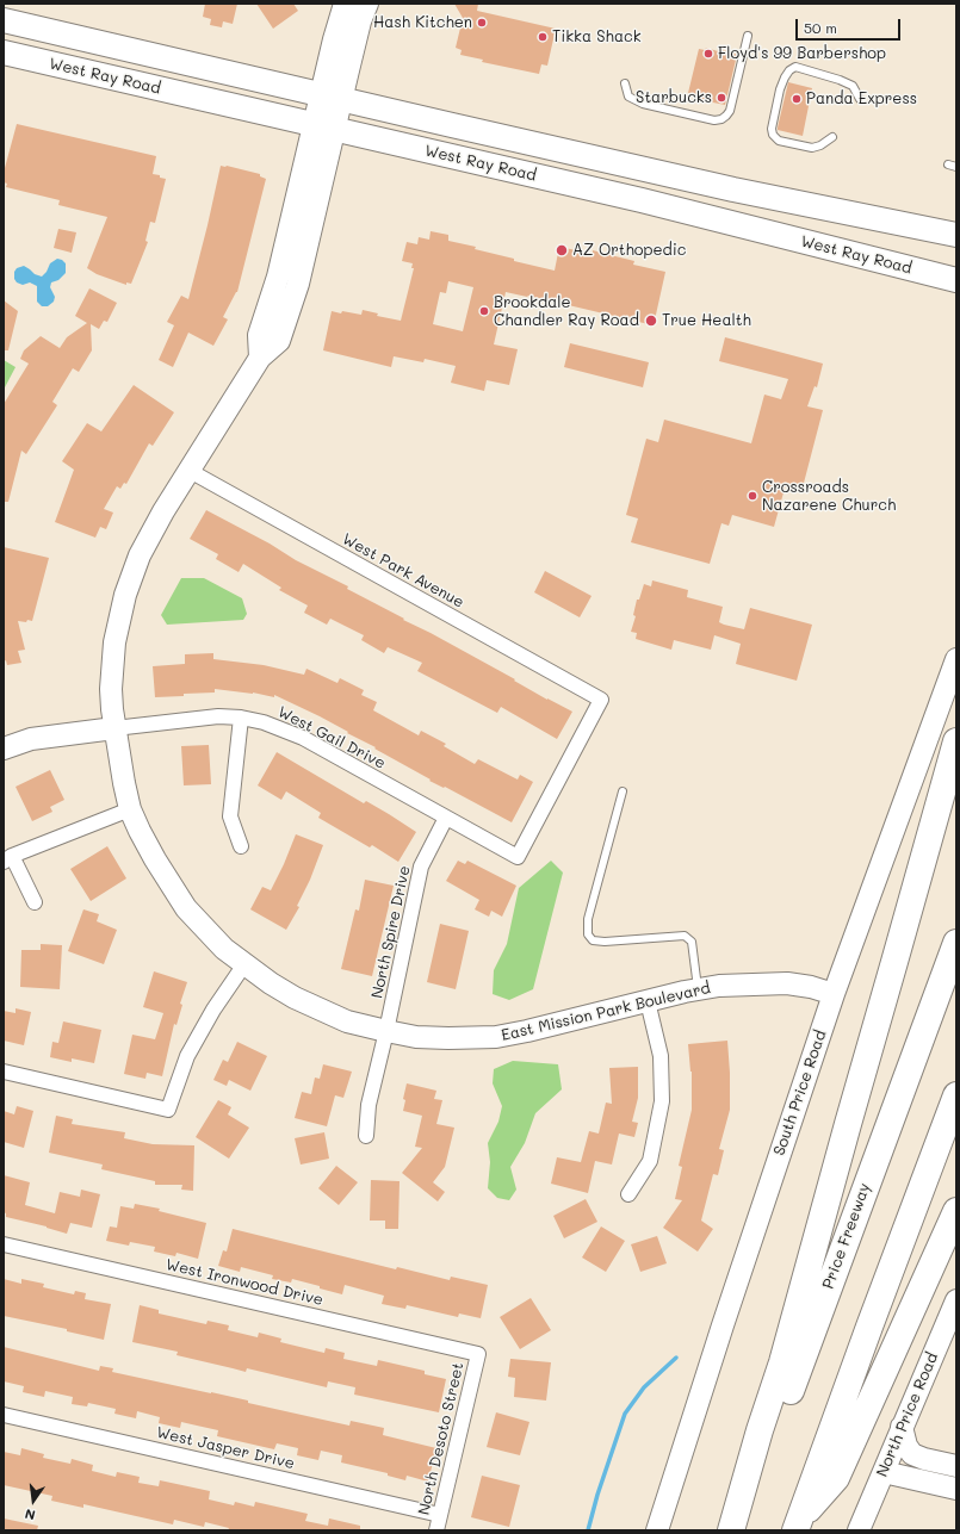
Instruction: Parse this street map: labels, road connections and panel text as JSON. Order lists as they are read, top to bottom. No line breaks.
{"streets":{"highway":["Price Freeway"],"main road":["West Ray Road"],"street":["West Park Avenue","West Gail Drive","North Spire Drive","East Mission Park Boulevard","South Price Road","West Ironwood Drive","North Price Road","North Desoto Street","West Jasper Drive"]},"crossings":[["West Ray Road","East Mission Park Boulevard"],["West Park Avenue","West Gail Drive"],["West Park Avenue","East Mission Park Boulevard"],["West Gail Drive","North Spire Drive"],["West Gail Drive","East Mission Park Boulevard"],["North Spire Drive","East Mission Park Boulevard"],["East Mission Park Boulevard","South Price Road"],["West Ironwood Drive","North Desoto Street"],["North Desoto Street","West Jasper Drive"]],"places":["Hash Kitchen","Tikka Shack","Floyd's 99 Barbershop","Starbucks","Panda Express","AZ Orthopedic","Brookdale Chandler Ray Road","True Health","Crossroads Nazarene Church"],"scale_bar":"50 m","north":"bottom"}
